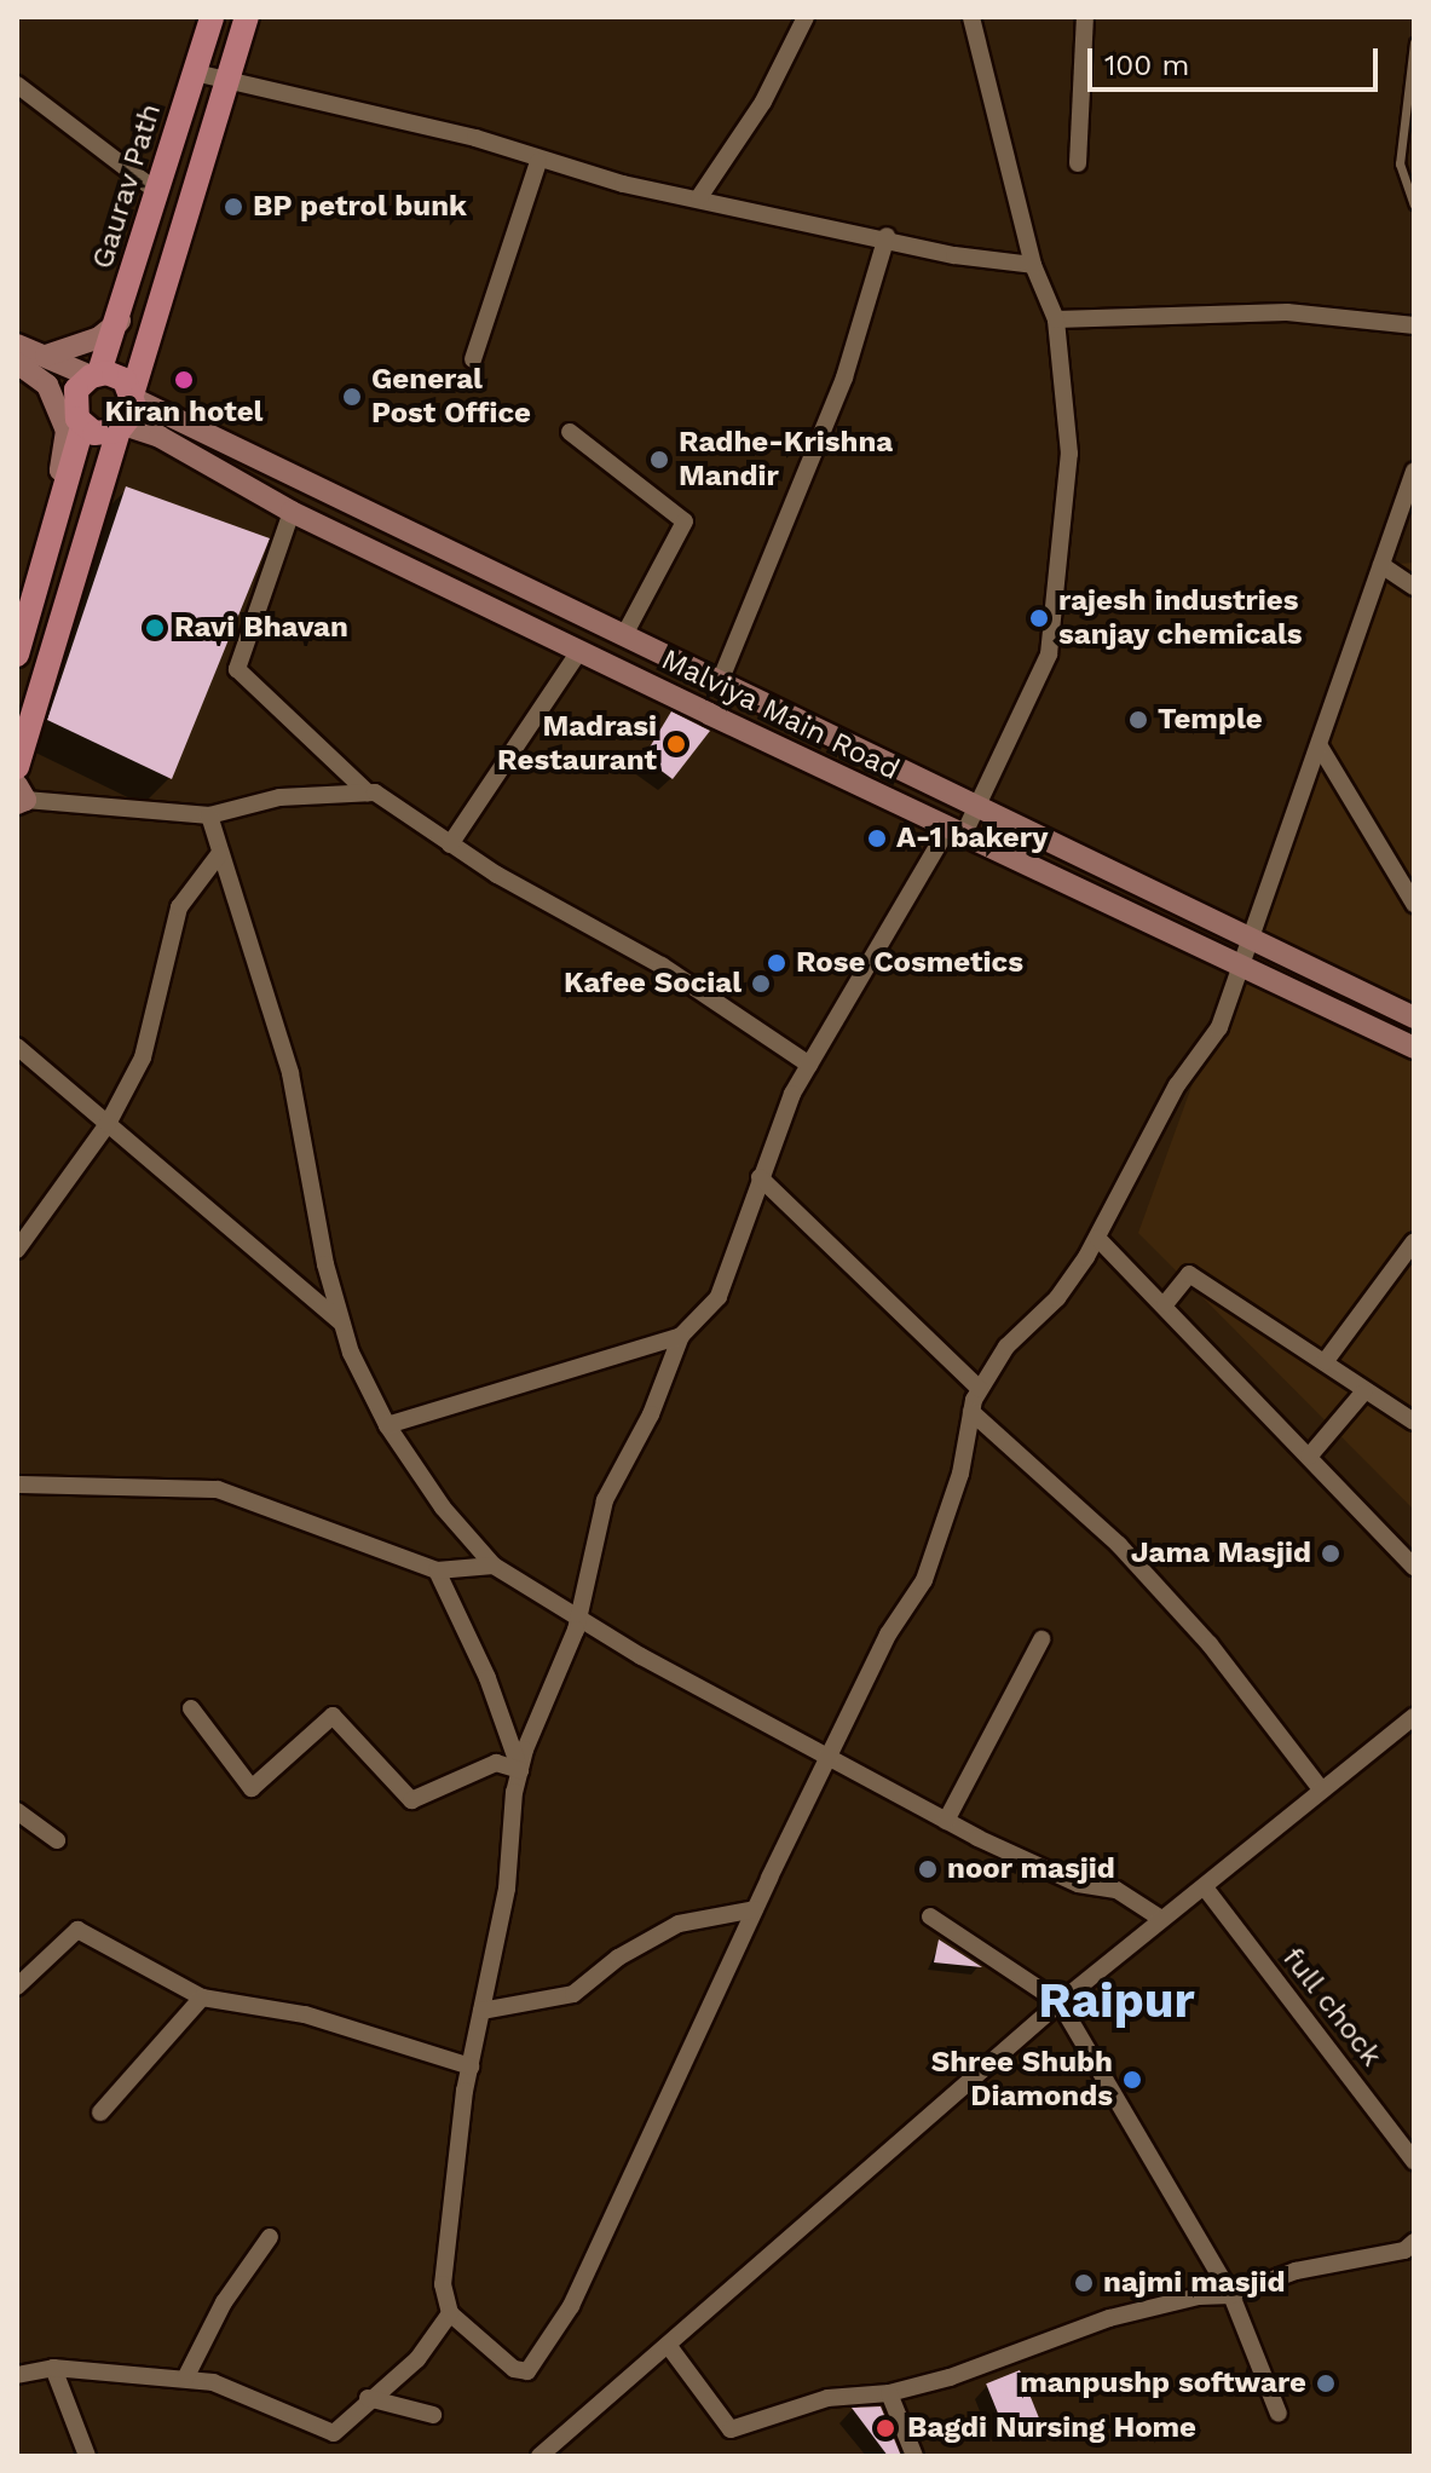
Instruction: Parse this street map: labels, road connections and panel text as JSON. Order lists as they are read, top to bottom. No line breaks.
{"streets":{"main road":["Gaurav Path"],"street":["Malviya Main Road","full chock"]},"crossings":[["Gaurav Path","Malviya Main Road"]],"districts":["Raipur"],"places":["BP petrol bunk","Kiran hotel","General Post Office","Radhe-Krishna Mandir","rajesh industries sanjay chemicals","Ravi Bhavan","Temple","Madrasi Restaurant","A-1 bakery","Rose Cosmetics","Kafee Social","Jama Masjid","noor masjid","Shree Shubh Diamonds","najmi masjid","manpushp software","Bagdi Nursing Home"],"scale_bar":"100 m"}
